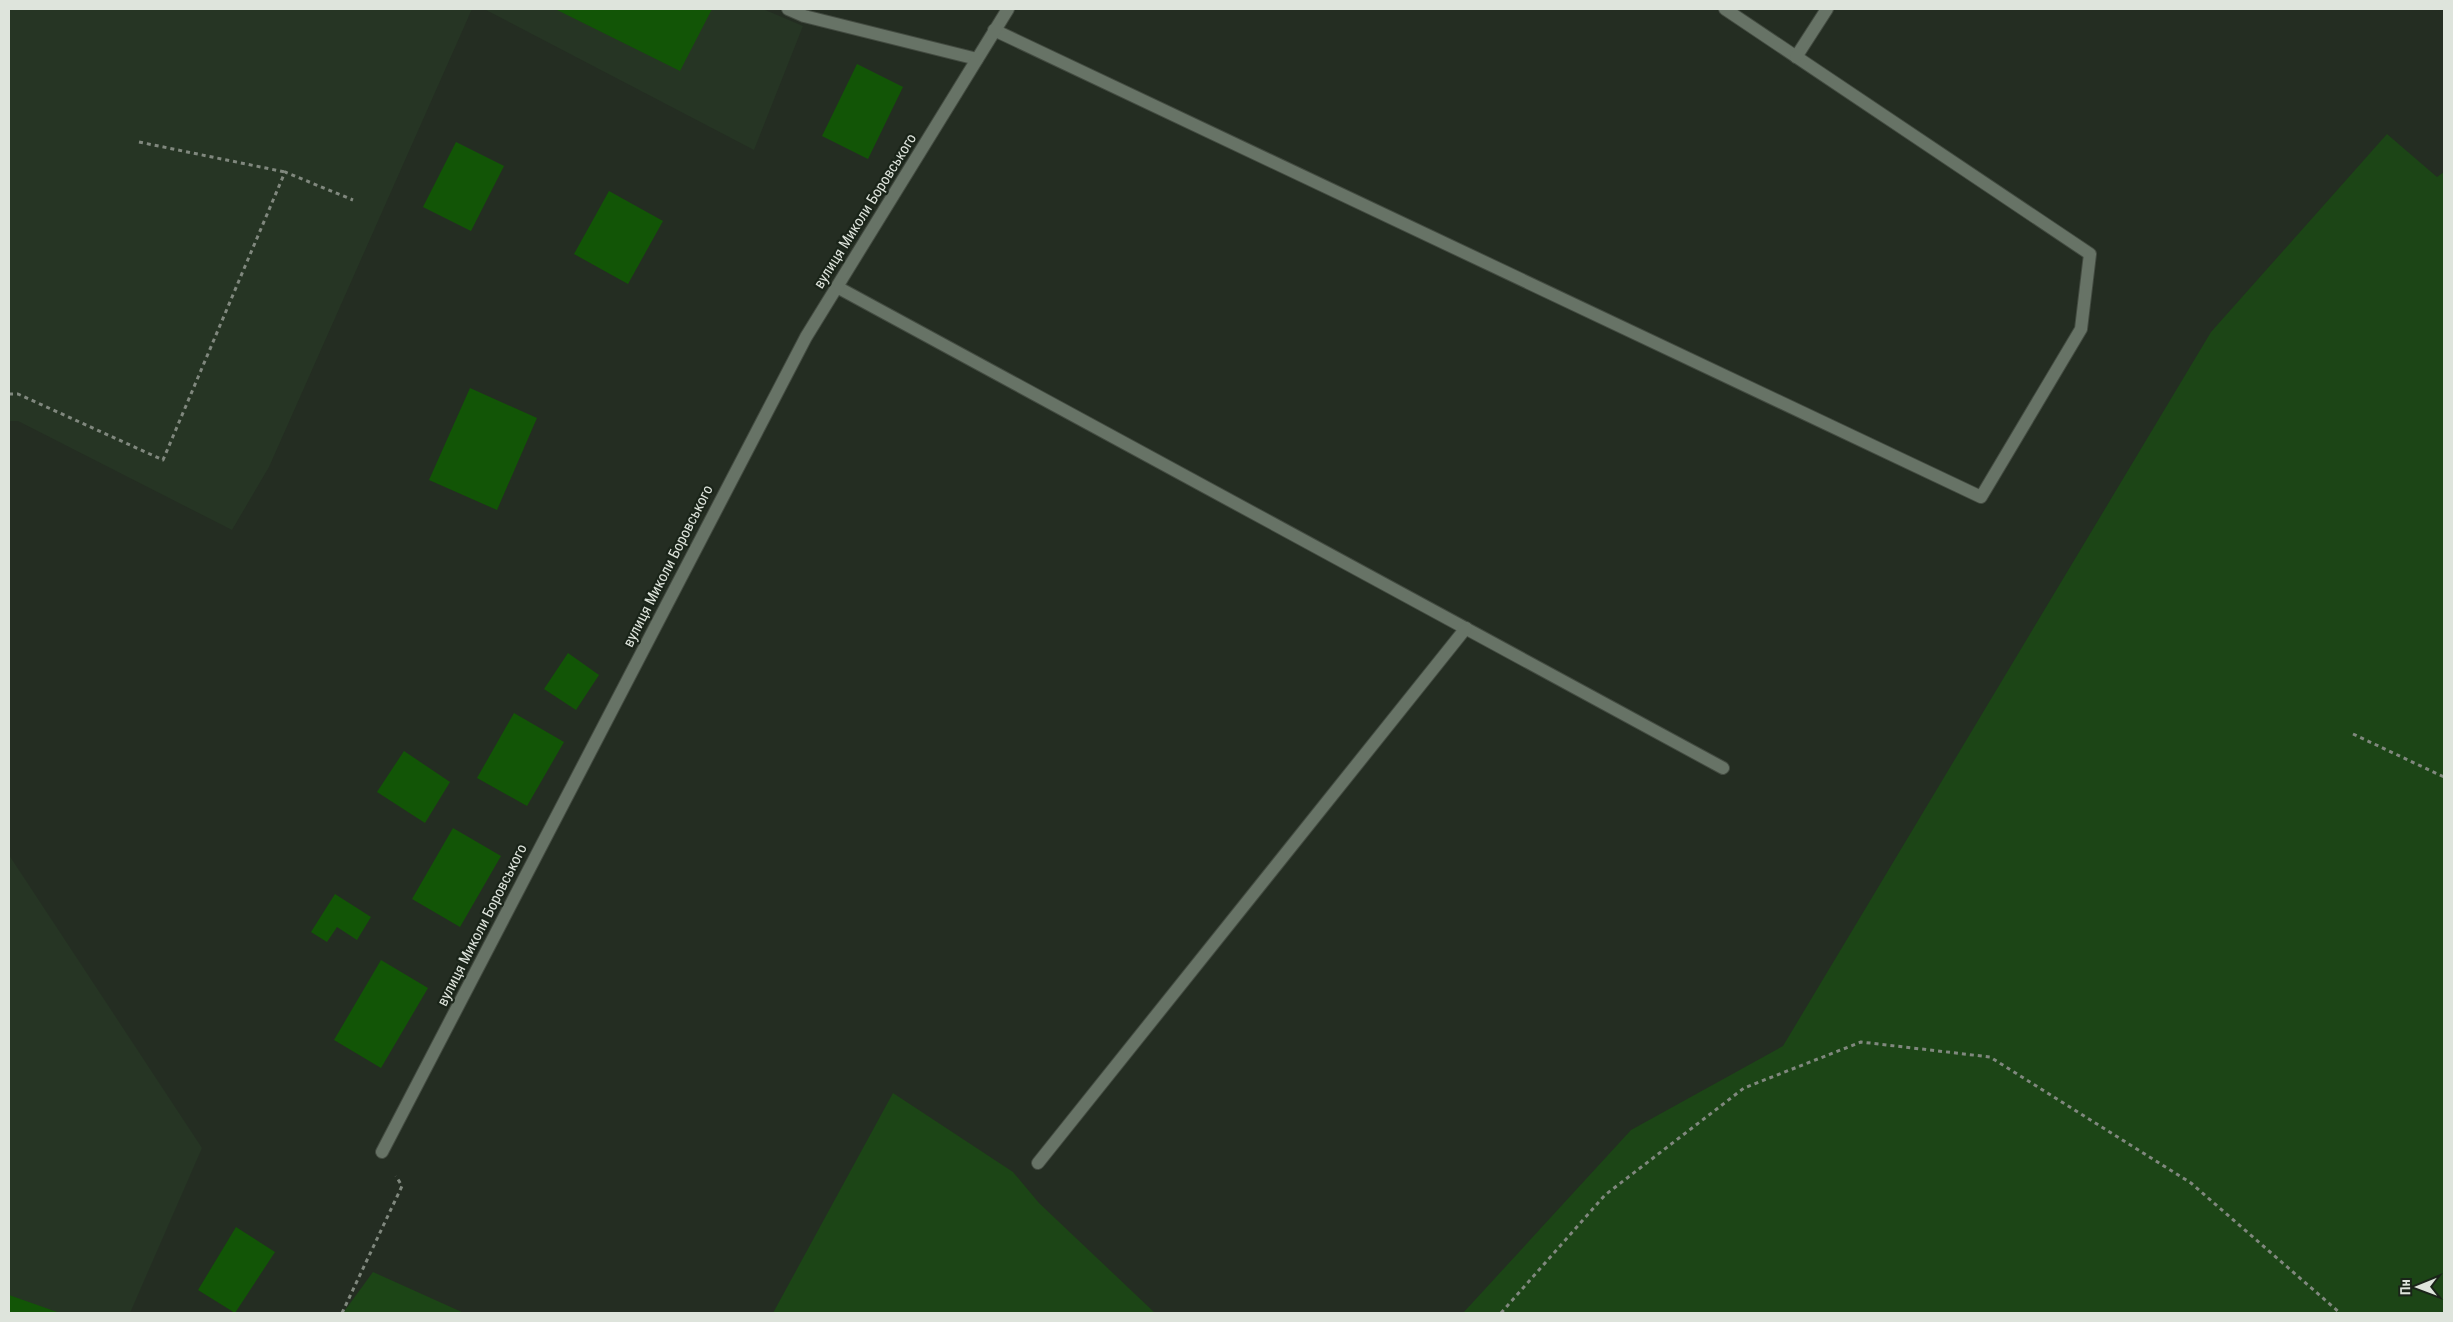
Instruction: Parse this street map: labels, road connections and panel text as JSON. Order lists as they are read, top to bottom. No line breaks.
{"streets":{"street":["вулиця Миколи Боровського"]},"north":"left"}
